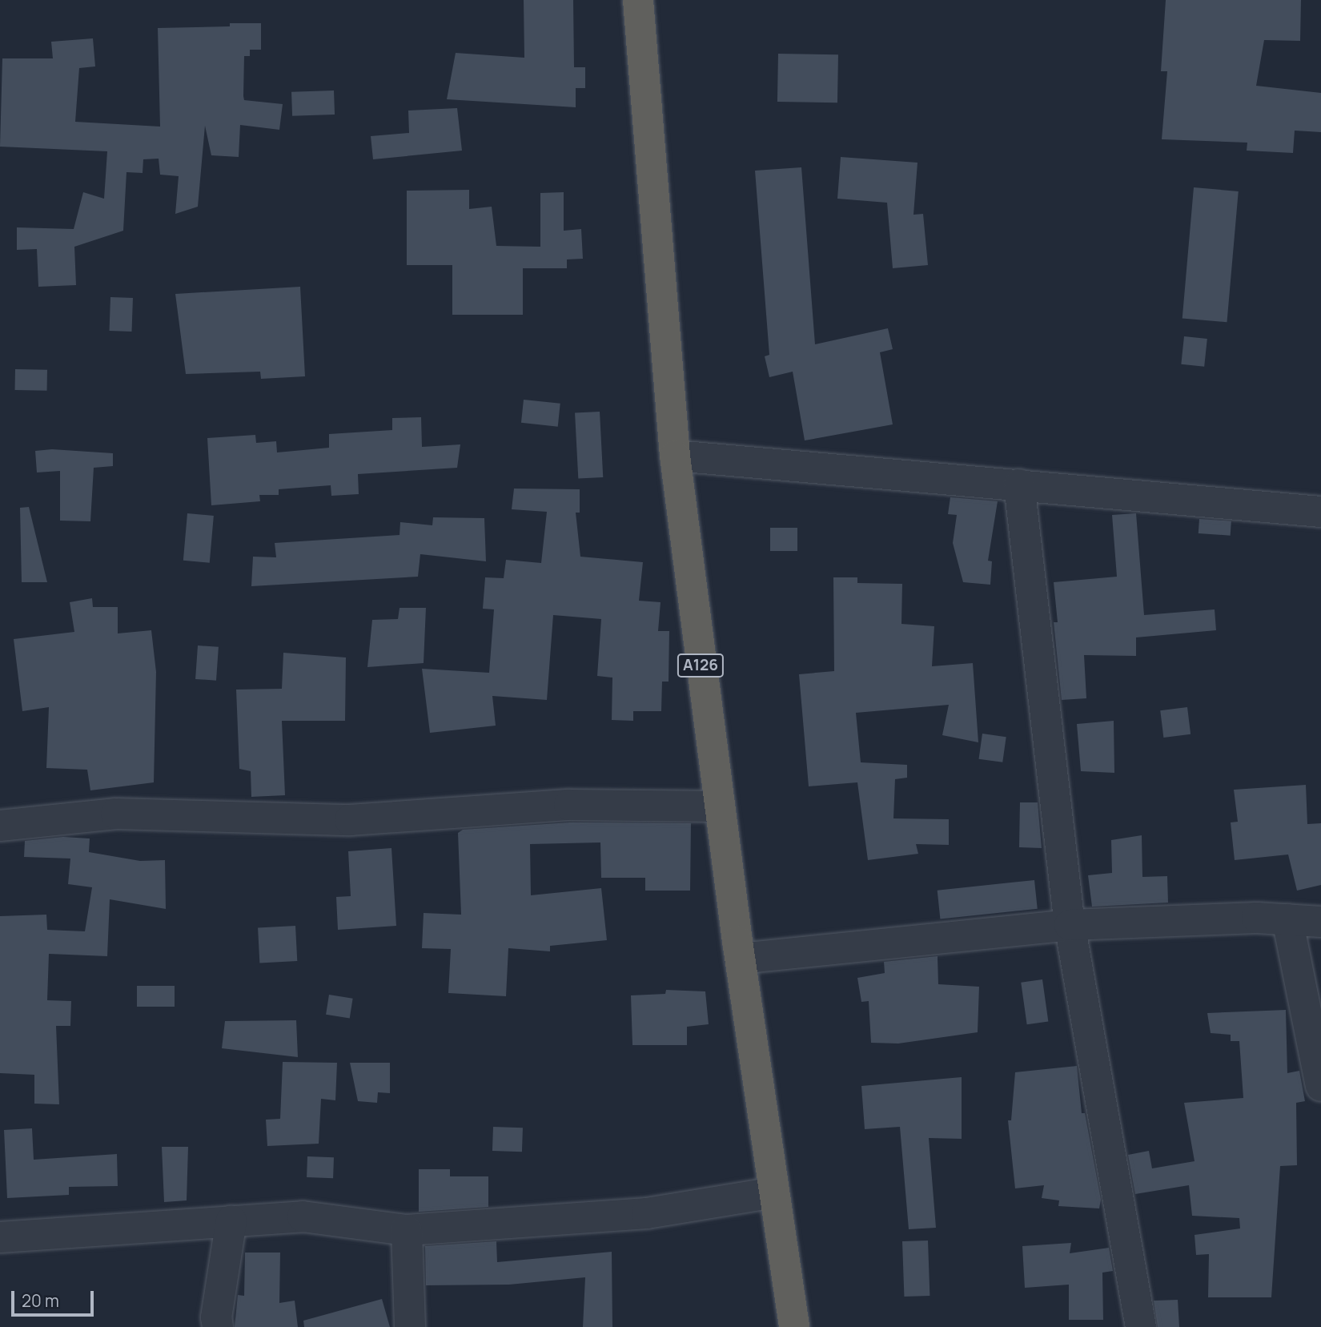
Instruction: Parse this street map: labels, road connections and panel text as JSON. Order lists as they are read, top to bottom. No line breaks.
{"streets":{"highway":["A126"]},"scale_bar":"20 m"}
